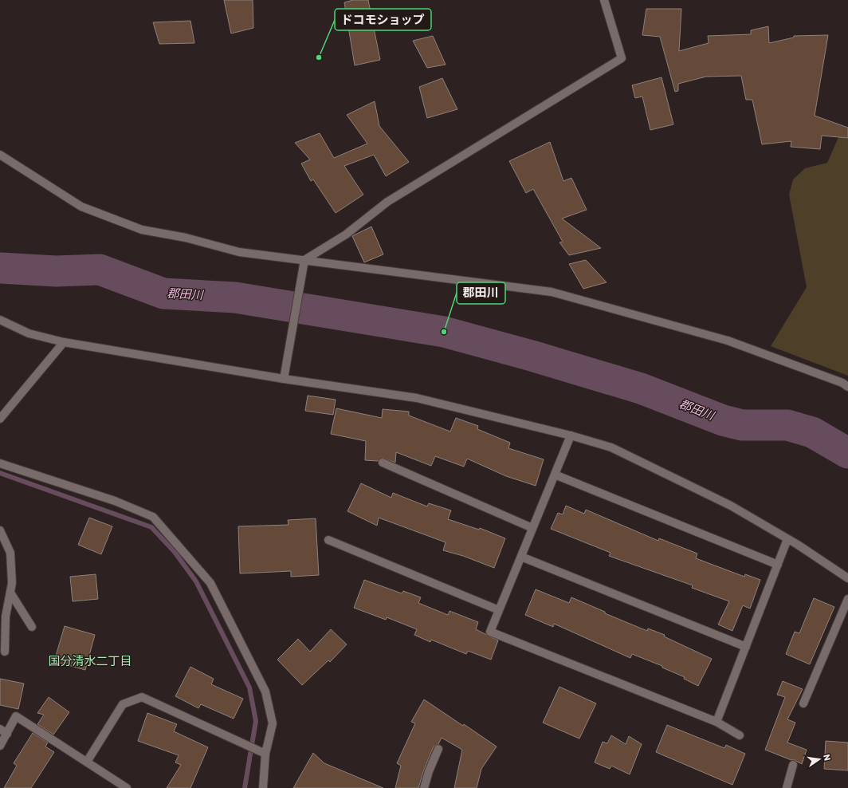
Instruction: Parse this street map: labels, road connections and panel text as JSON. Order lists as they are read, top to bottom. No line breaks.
{"districts":["国分清水二丁目"],"water":["郡田川"],"places":["ドコモショップ","郡田川"],"north":"right"}
